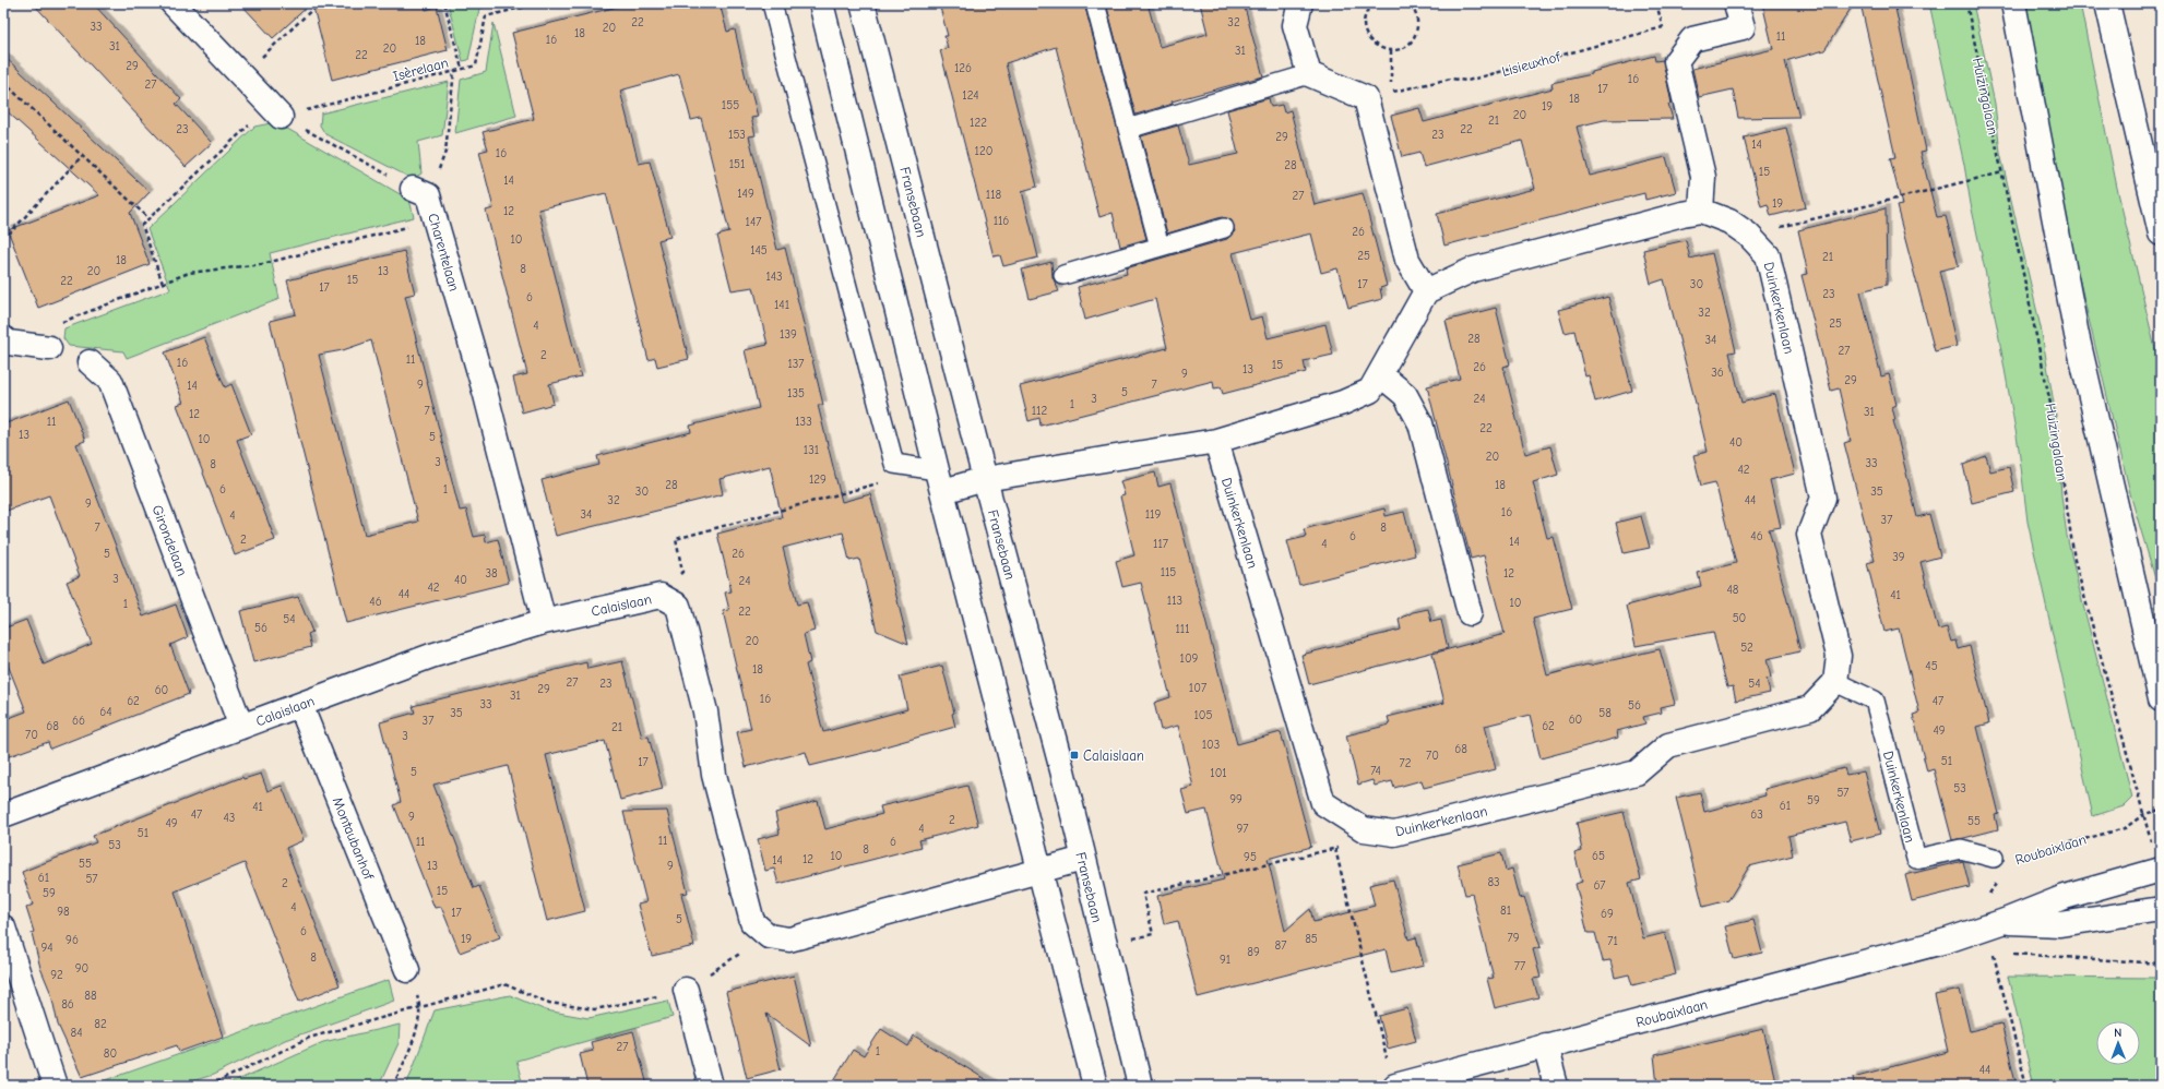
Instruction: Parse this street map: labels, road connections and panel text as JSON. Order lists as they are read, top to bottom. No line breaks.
{"streets":{"street":["Fransebaan","Charentelaan","Duinkerkenlaan","Girondelaan","Calaislaan","Montaubanhof","Roubaixlaan"],"path":["Lisieuxhof","Isèrelaan","Huizingalaan"]},"crossings":[["Huizingalaan","Roubaixlaan"],["Fransebaan","Calaislaan"],["Charentelaan","Calaislaan"],["Duinkerkenlaan","Roubaixlaan"],["Girondelaan","Calaislaan"],["Calaislaan","Montaubanhof"]],"places":{"transit":["Calaislaan"]},"house_numbers":["22","32","33","20","18","11","16","18","31","20","31","22","29","126","16","27","17","124","18","155","19","20","21","122","23","22","153","23","29","14","120","16","151","28","15","14","149","118","27","19","12","116","147","26","10","145","25","21","18","8","20","13","143","15","22","17","30","17","23","6","141","32","25","4","139","28","34","27","2","11","16","137","15","26","13","36","9","29","9","7","14","5","135","3","24","1","7","112","31","12","11","133","22","13","5","10","40","131","20","3","33","8","42","129","28","18","6","1","30","35","32","44","9","16","34","119","4","37","7","8","6","46","2","14","117","4","5","26","39","115","38","12","3","40","24","42","48","44","41","113","46","10","1","22","50","54","56","111","20","52","109","45","18","27","23","54","107","29","60","31","16","62","47","33","56","64","35","58","105","60","66","37","68","62","21","49","70","3","103","68","70","51","17","72","74","5","101","53","57","99","59","61","41","47","63","9","43","2","55","49","4","97","51","11","11","6","53","8","10","65","95","12","14","55","13","9","61","57","83","2","67","15","59","4","81","98","17","69","5","6","79","19","85","96","71","87","94","89","8","91","77","90","92","88","86","82","84","27","1","80","44"],"north":"top"}
